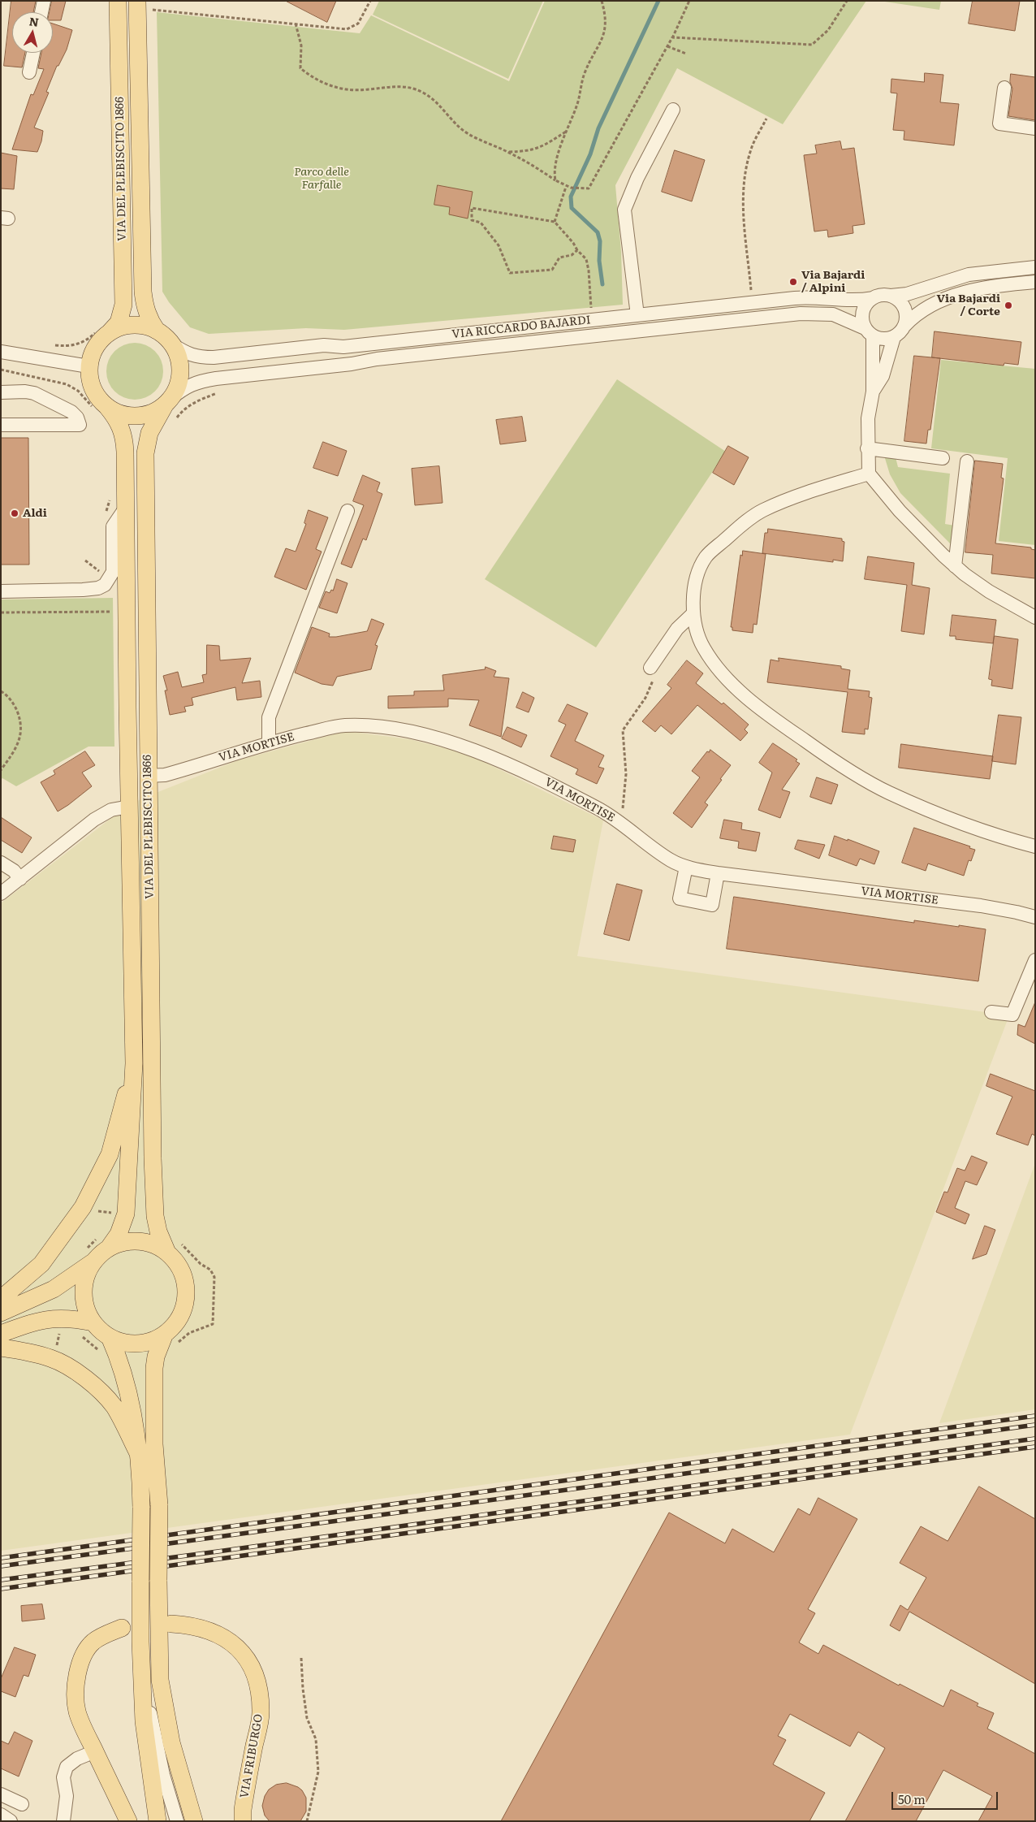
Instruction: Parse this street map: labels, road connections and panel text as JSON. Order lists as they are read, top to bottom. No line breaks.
{"streets":{"main road":["VIA DEL PLEBISCITO 1866","VIA FRIBURGO"],"street":["VIA RICCARDO BAJARDI","VIA MORTISE"]},"crossings":[["VIA DEL PLEBISCITO 1866","VIA RICCARDO BAJARDI"],["VIA DEL PLEBISCITO 1866","VIA MORTISE"]],"parks":["Parco delle Farfalle"],"places":["Via Bajardi / Alpini","Via Bajardi / Corte","Aldi"],"scale_bar":"50 m","north":"top"}
